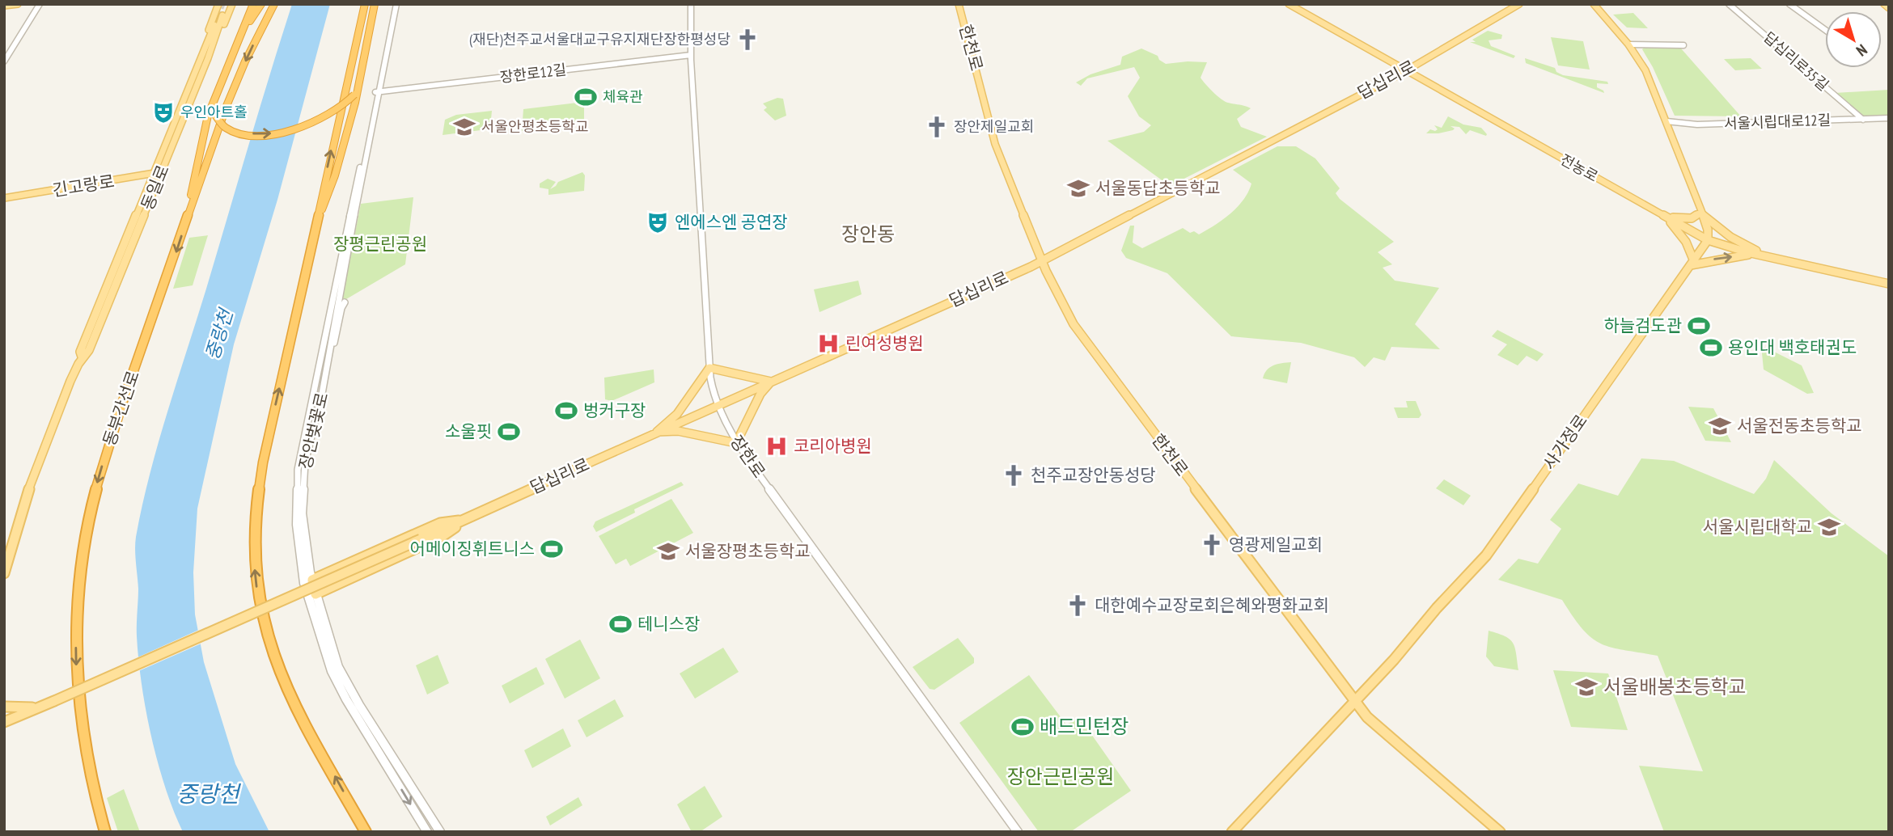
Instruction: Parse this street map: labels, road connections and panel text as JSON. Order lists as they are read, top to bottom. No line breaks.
{"streets":{"highway":["동부간선로"],"main road":["한천로","답십리로","전농로","긴고랑로","동일로","사가정로"],"street":["답십리로35길","장한로12길","서울시립대로12길","장안벚꽃로","장한로"]},"crossings":[["한천로","답십리로"],["한천로","사가정로"],["답십리로35길","서울시립대로12길"],["장한로12길","장안벚꽃로"],["장한로12길","장한로"],["답십리로","전농로"],["답십리로","장한로"],["전농로","사가정로"],["긴고랑로","동일로"]],"districts":["장안동"],"water":["중랑천"],"parks":["장평근린공원","장안근린공원"],"places":{"church":["(재단)천주교서울대교구유지재단장한평성당","장안제일교회","천주교장안동성당","영광제일교회","대한예수교장로회은혜와평화교회"],"sports":["체육관","하늘검도관","용인대 백호태권도","벙커구장","소울핏","어메이징휘트니스","테니스장","배드민턴장"],"theatre":["우인아트홀","엔에스엔 공연장"],"school or university":["서울안평초등학교","서울동답초등학교","서울전동초등학교","서울시립대학교","서울장평초등학교","서울배봉초등학교"],"hospital":["린여성병원","코리아병원"]},"north":"bottom right"}
